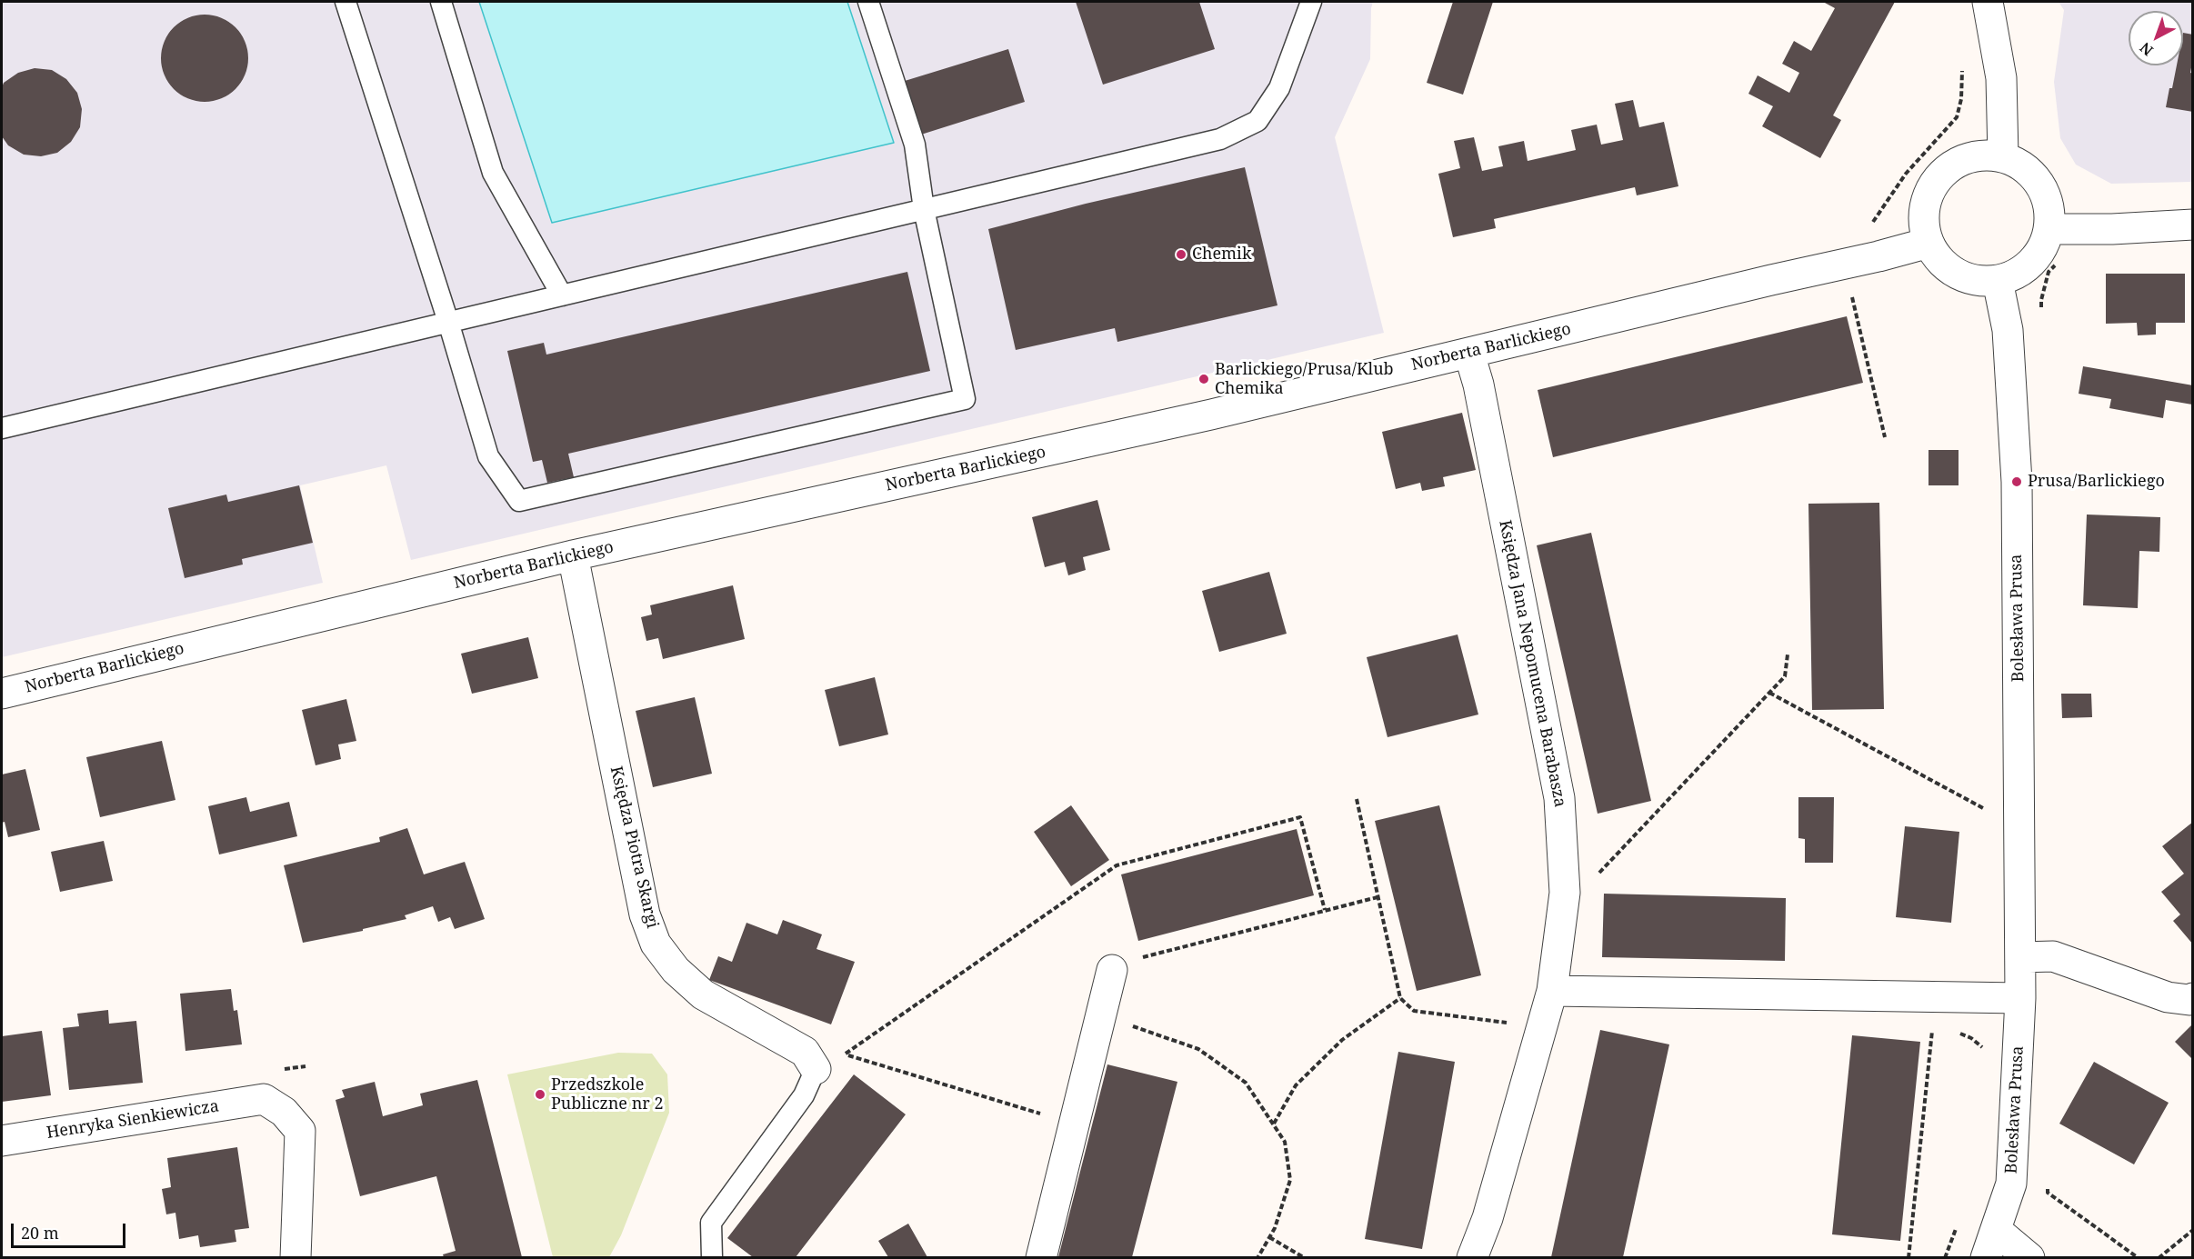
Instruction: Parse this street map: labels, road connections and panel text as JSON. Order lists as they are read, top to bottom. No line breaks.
{"streets":{"street":["Norberta Barlickiego","Bolesława Prusa","Księdza Jana Nepomucena Barabasza","Księdza Piotra Skargi","Henryka Sienkiewicza"]},"crossings":[["Norberta Barlickiego","Bolesława Prusa"],["Norberta Barlickiego","Księdza Jana Nepomucena Barabasza"],["Norberta Barlickiego","Księdza Piotra Skargi"]],"places":["Chemik","Barlickiego/Prusa/Klub Chemika","Prusa/Barlickiego","Przedszkole Publiczne nr 2"],"scale_bar":"20 m","north":"bottom left"}
